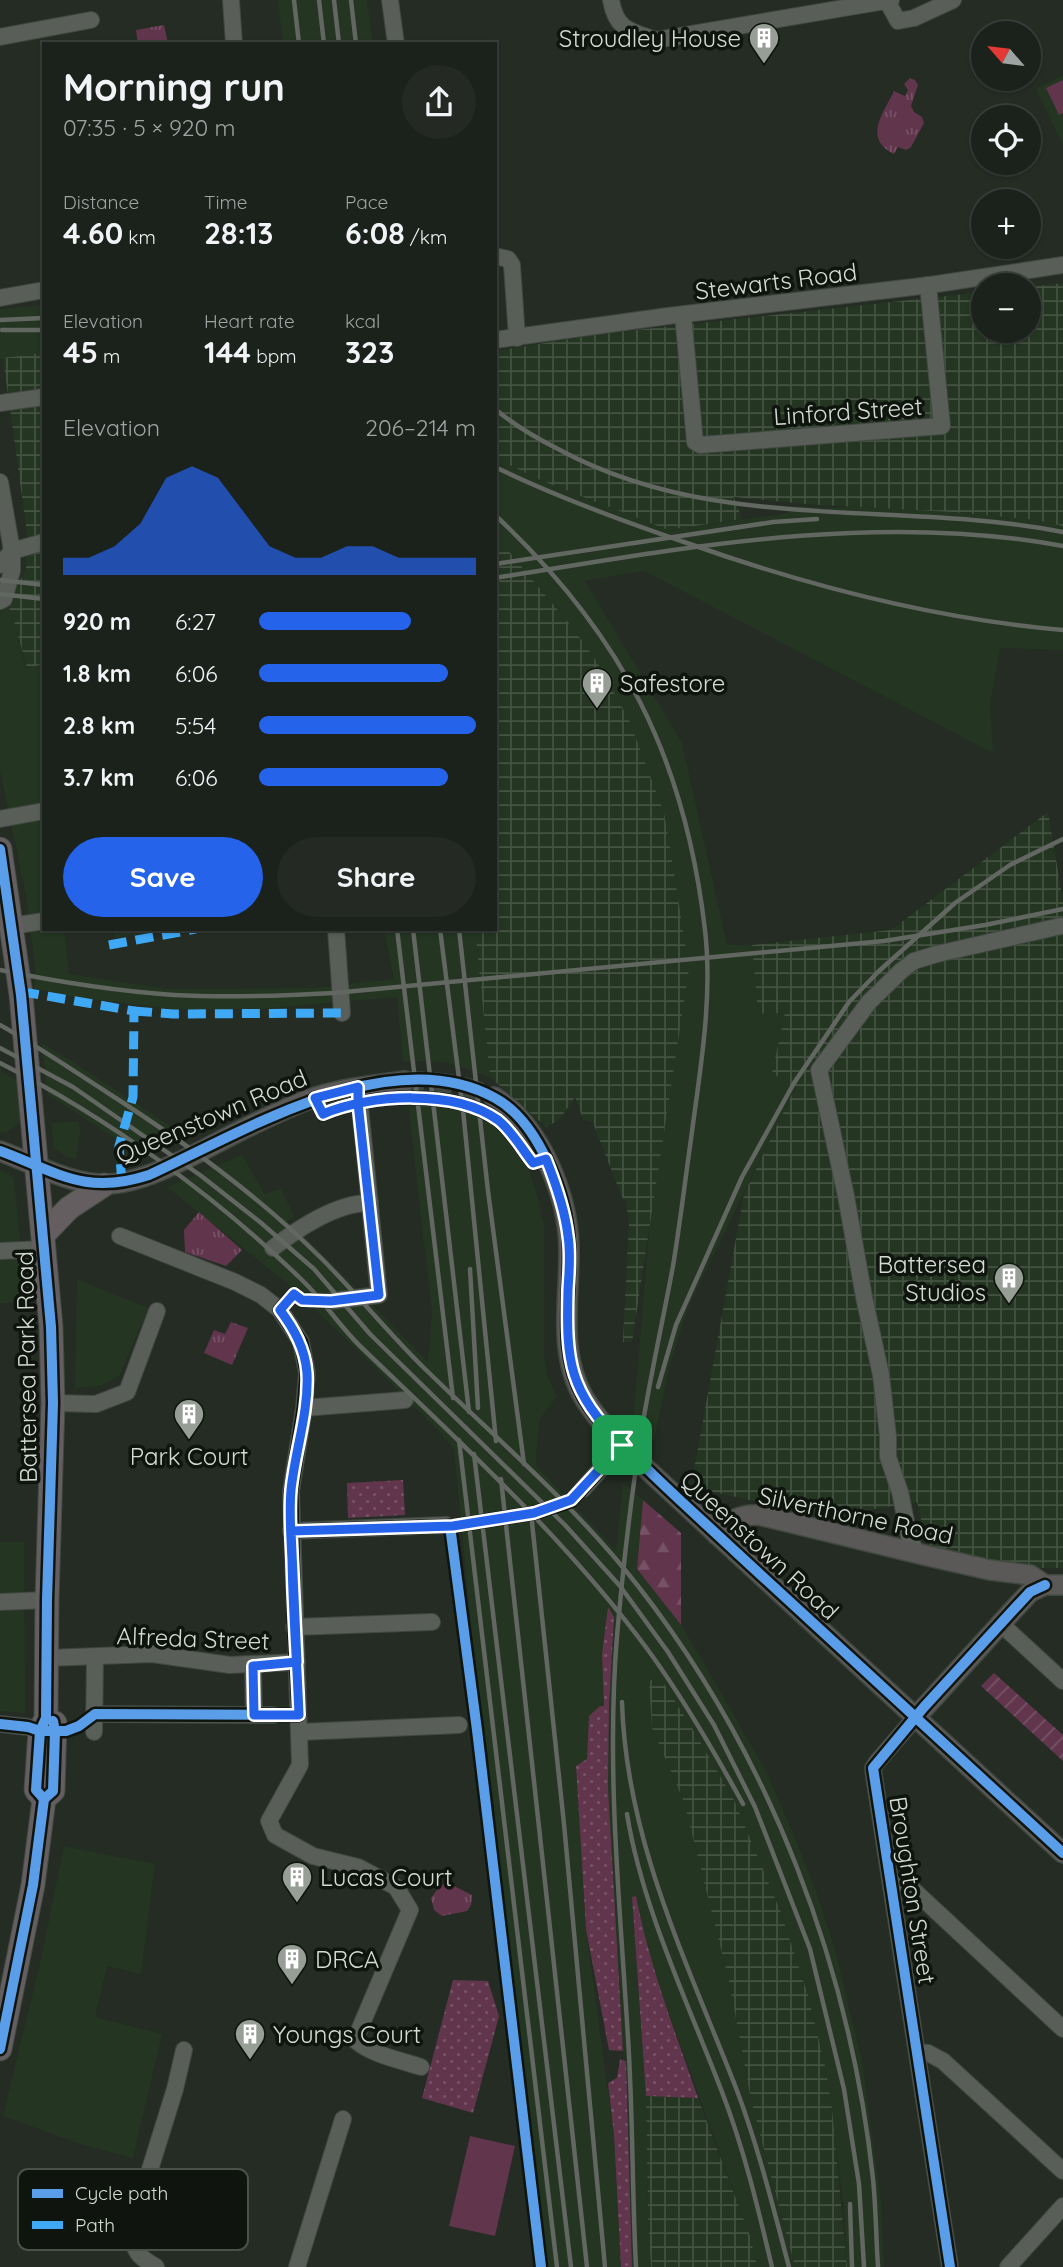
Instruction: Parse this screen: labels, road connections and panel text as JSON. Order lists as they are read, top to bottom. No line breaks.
{"streets":{"highway":["Battersea Park Road"],"main road":["Queenstown Road","Silverthorne Road","Broughton Street"],"street":["Stewarts Road","Linford Street","Alfreda Street"]},"crossings":[["Stewarts Road","Linford Street"],["Queenstown Road","Battersea Park Road"],["Queenstown Road","Silverthorne Road"],["Queenstown Road","Broughton Street"],["Battersea Park Road","Alfreda Street"],["Silverthorne Road","Broughton Street"]],"places":{"building":["Stroudley House","Safestore","Battersea Studios","Park Court","Lucas Court","DRCA","Youngs Court"]},"legend":["Cycle path","Path"],"north":"top left","page":{"map_buttons":["+","−"],"heading":["Morning run","07:35 · 5 × 920 m"],"stats":[["Distance","4.60 km"],["Time","28:13"],["Pace","6:08 /km"],["Elevation","45 m"],["Heart rate","144 bpm"],["kcal","323"]],"chart":["Elevation","206–214 m"],"list":[{"name":"920 m","note":"6:27"},{"name":"1.8 km","note":"6:06"},{"name":"2.8 km","note":"5:54"},{"name":"3.7 km","note":"6:06"}],"buttons":["Save","Share"]}}
